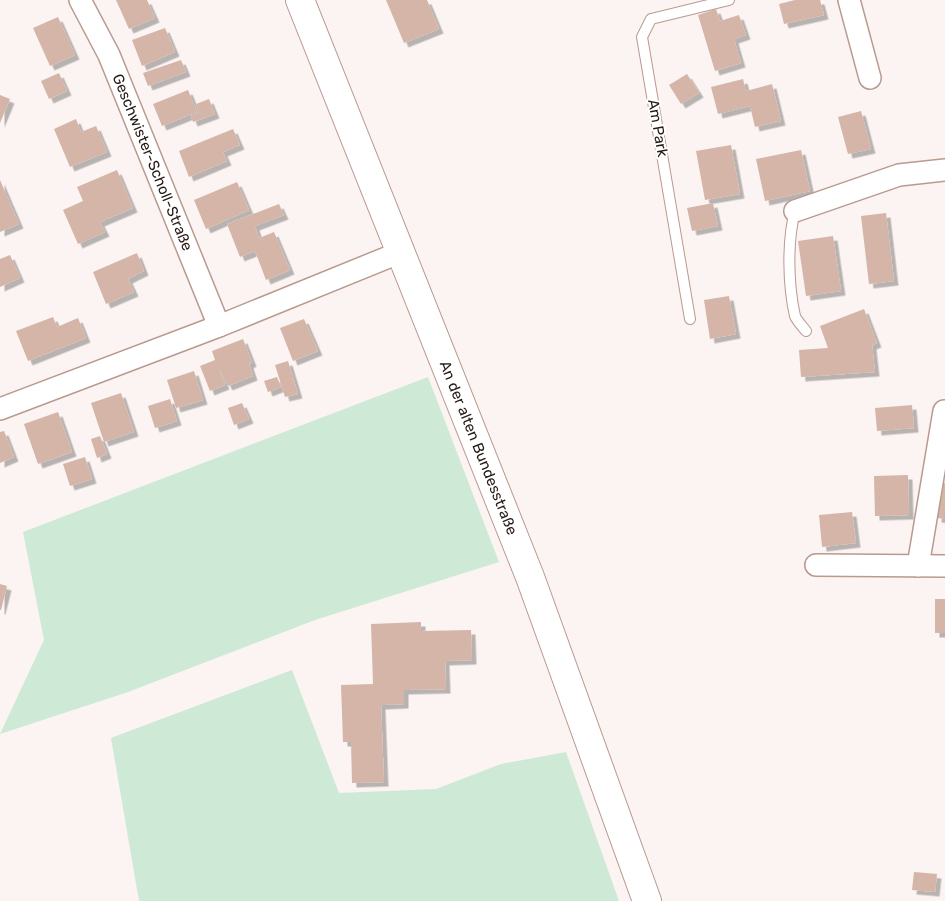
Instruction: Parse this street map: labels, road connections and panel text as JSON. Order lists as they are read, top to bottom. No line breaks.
{"streets":{"street":["Geschwister-Scholl-Straße","An der alten Bundesstraße"],"lane":["Am Park"]}}
